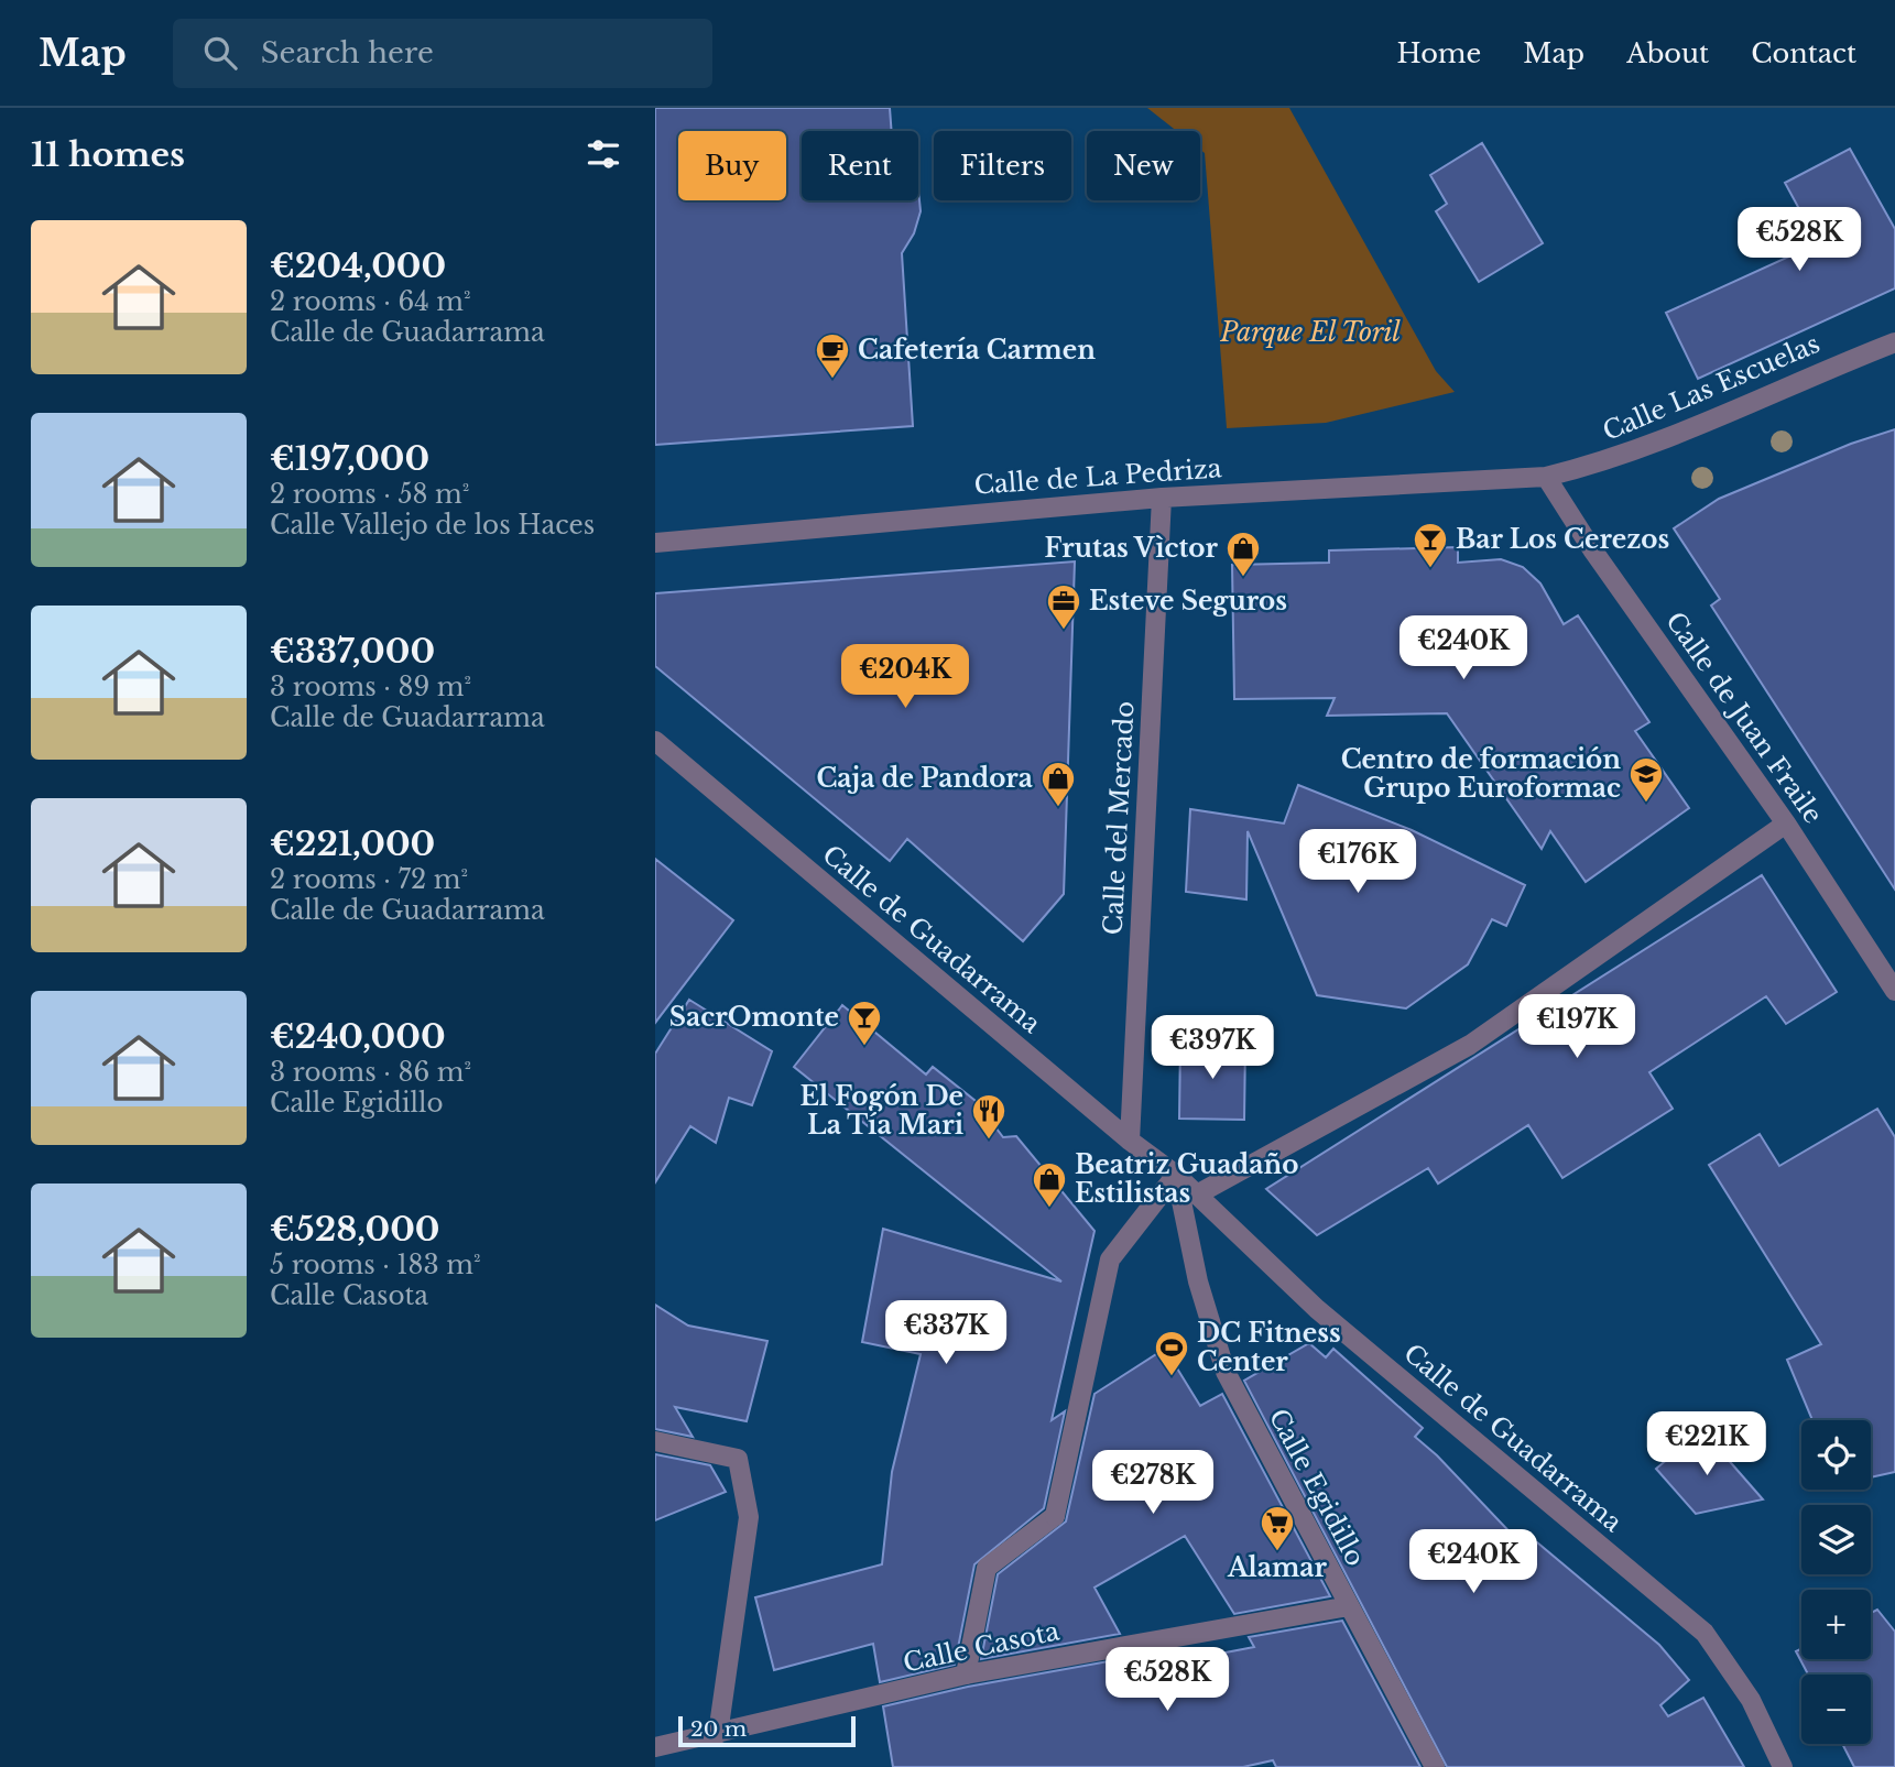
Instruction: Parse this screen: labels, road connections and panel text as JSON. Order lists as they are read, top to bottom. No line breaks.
{"streets":{"street":["Calle Las Escuelas","Calle de La Pedriza","Calle de Juan Fraile","Calle del Mercado","Calle de Guadarrama","Calle Egidillo","Calle Casota"]},"crossings":[["Calle Las Escuelas","Calle de La Pedriza"],["Calle Las Escuelas","Calle de Juan Fraile"],["Calle de La Pedriza","Calle de Juan Fraile"],["Calle de La Pedriza","Calle del Mercado"],["Calle del Mercado","Calle de Guadarrama"],["Calle de Guadarrama","Calle Egidillo"],["Calle Egidillo","Calle Casota"]],"parks":["Parque El Toril"],"places":{"cafe":["Cafetería Carmen"],"bar":["Bar Los Cerezos","SacrOmonte"],"shop":["Frutas Vìctor","Caja de Pandora","Beatriz Guadaño Estilistas"],"office":["Esteve Seguros"],"school or university":["Centro de formación Grupo Euroformac"],"restaurant":["El Fogón De La Tía Mari"],"sports":["DC Fitness Center"],"supermarket":["Alamar"]},"scale_bar":"20 m","page":{"header":"Map","search":"Search here","nav":["Home","Map","About","Contact"],"heading":"11 homes","chip":["Buy","Rent","Filters","New"],"list":[{"name":"€204,000","note":"2 rooms · 64 m² · Calle de Guadarrama"},{"name":"€197,000","note":"2 rooms · 58 m² · Calle Vallejo de los Haces"},{"name":"€337,000","note":"3 rooms · 89 m² · Calle de Guadarrama"},{"name":"€221,000","note":"2 rooms · 72 m² · Calle de Guadarrama"},{"name":"€240,000","note":"3 rooms · 86 m² · Calle Egidillo"},{"name":"€528,000","note":"5 rooms · 183 m² · Calle Casota"}],"price":["€528K","€240K","€204K","€176K","€197K","€397K","€337K","€221K","€278K","€240K","€528K"],"map_buttons":["+","−"],"scale":"20 m"}}
